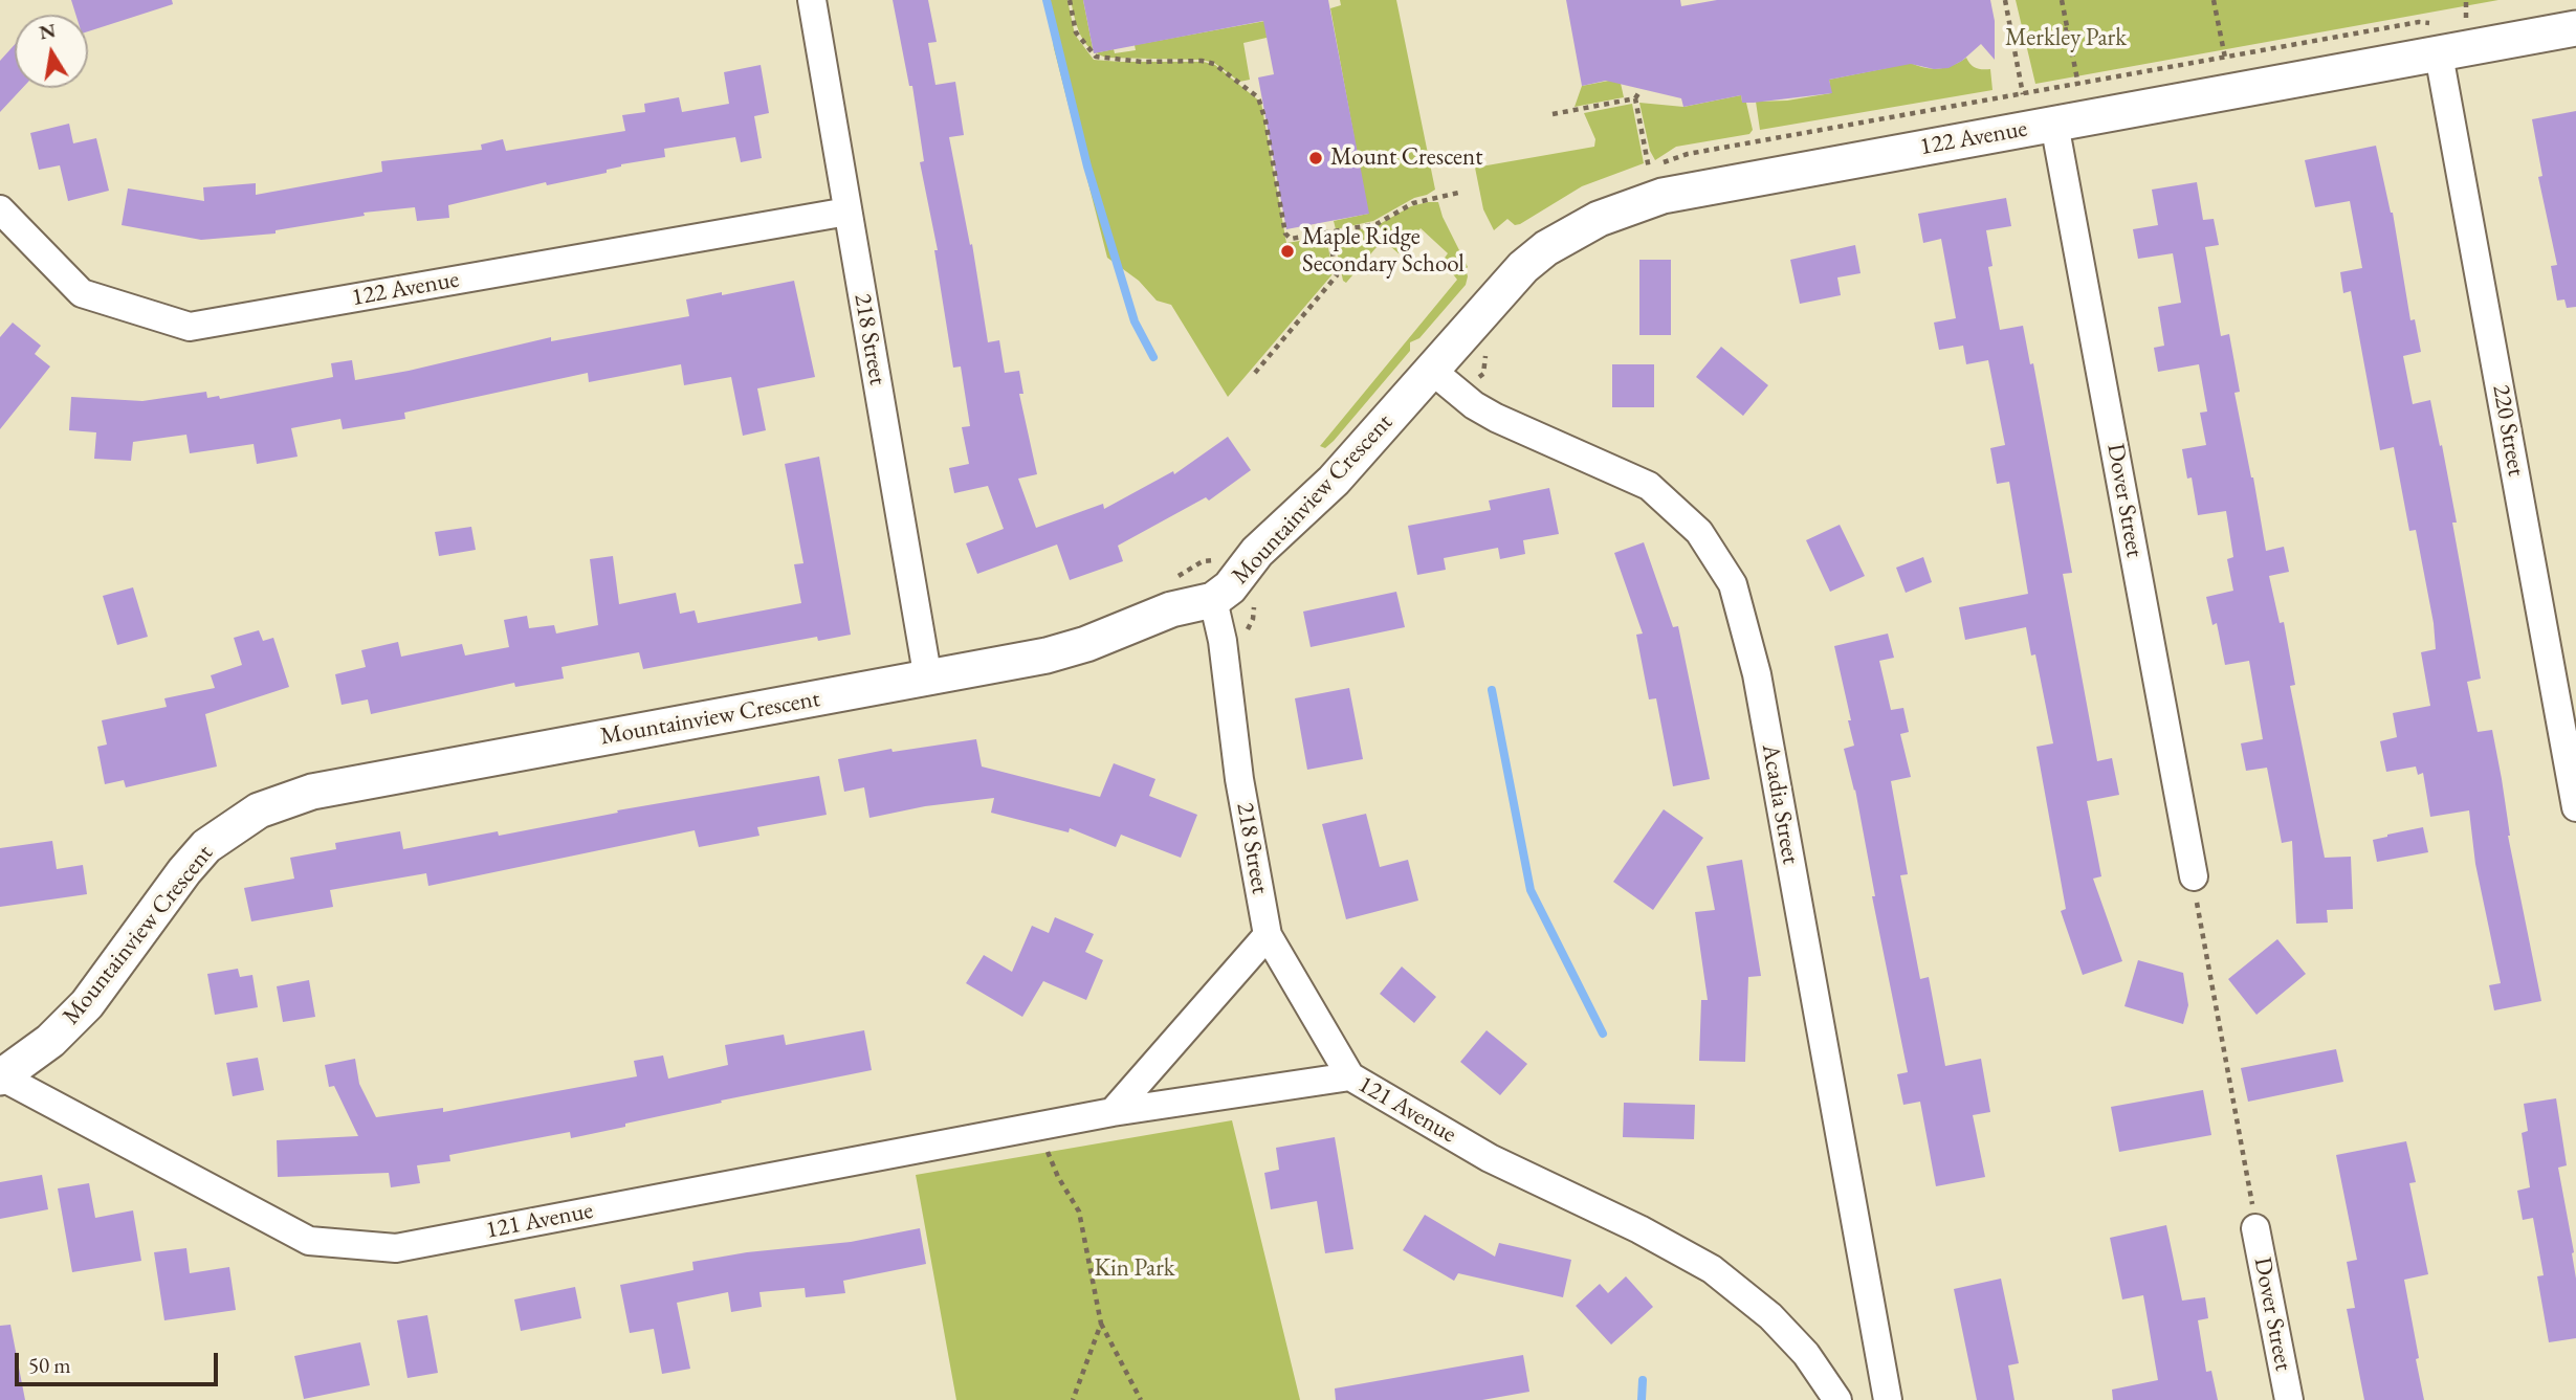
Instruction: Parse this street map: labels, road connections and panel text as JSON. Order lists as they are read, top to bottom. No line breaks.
{"streets":{"street":["122 Avenue","218 Street","220 Street","Mountainview Crescent","Dover Street","Acadia Street","121 Avenue"]},"crossings":[["122 Avenue","218 Street"],["122 Avenue","220 Street"],["122 Avenue","Mountainview Crescent"],["122 Avenue","Dover Street"],["122 Avenue","Acadia Street"],["218 Street","Mountainview Crescent"],["218 Street","121 Avenue"],["Mountainview Crescent","Acadia Street"],["Mountainview Crescent","121 Avenue"]],"parks":["Merkley Park","Kin Park"],"places":["Mount Crescent","Maple Ridge Secondary School"],"scale_bar":"50 m","north":"top"}
